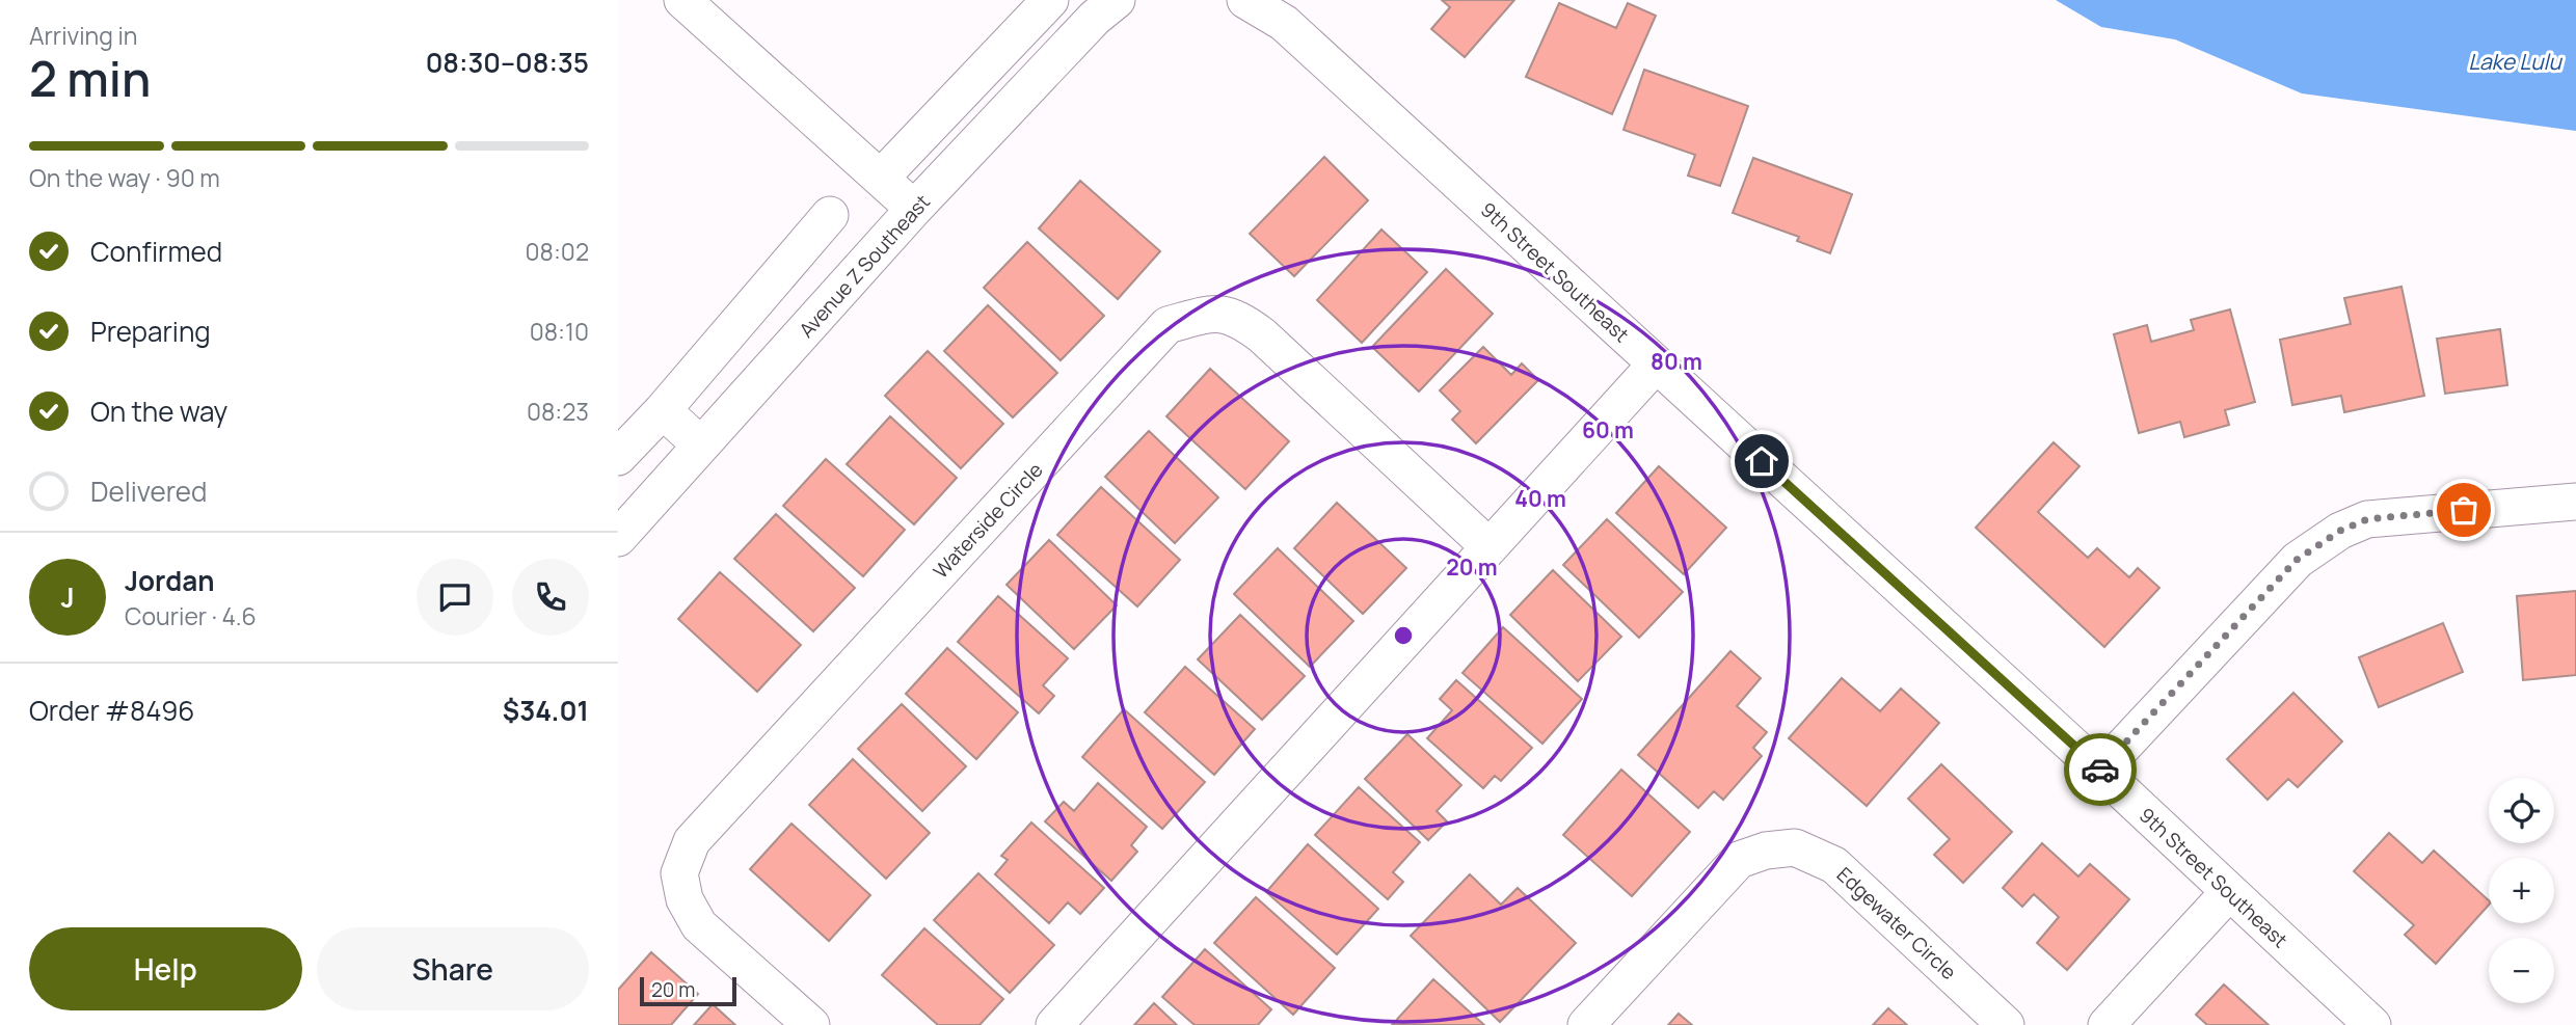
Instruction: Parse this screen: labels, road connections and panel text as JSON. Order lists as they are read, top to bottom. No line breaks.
{"streets":{"street":["Avenue Z Southeast","9th Street Southeast","Waterside Circle","Edgewater Circle"]},"water":["Lake Lulu"],"scale_bar":"20 m","page":{"heading":["2 min","Arriving in","08:30–08:35"],"panel":["Jordan","Courier · 4.6","Order #8496","$34.01"],"bar":"On the way · 90 m","list":[["Confirmed","08:02"],["Preparing","08:10"],["On the way","08:23"],"Delivered"],"round":"J","map_buttons":["+","−"],"buttons":["Help","Share"],"scale":"20 m"},"rings":["80 m","60 m","40 m","20 m"]}
